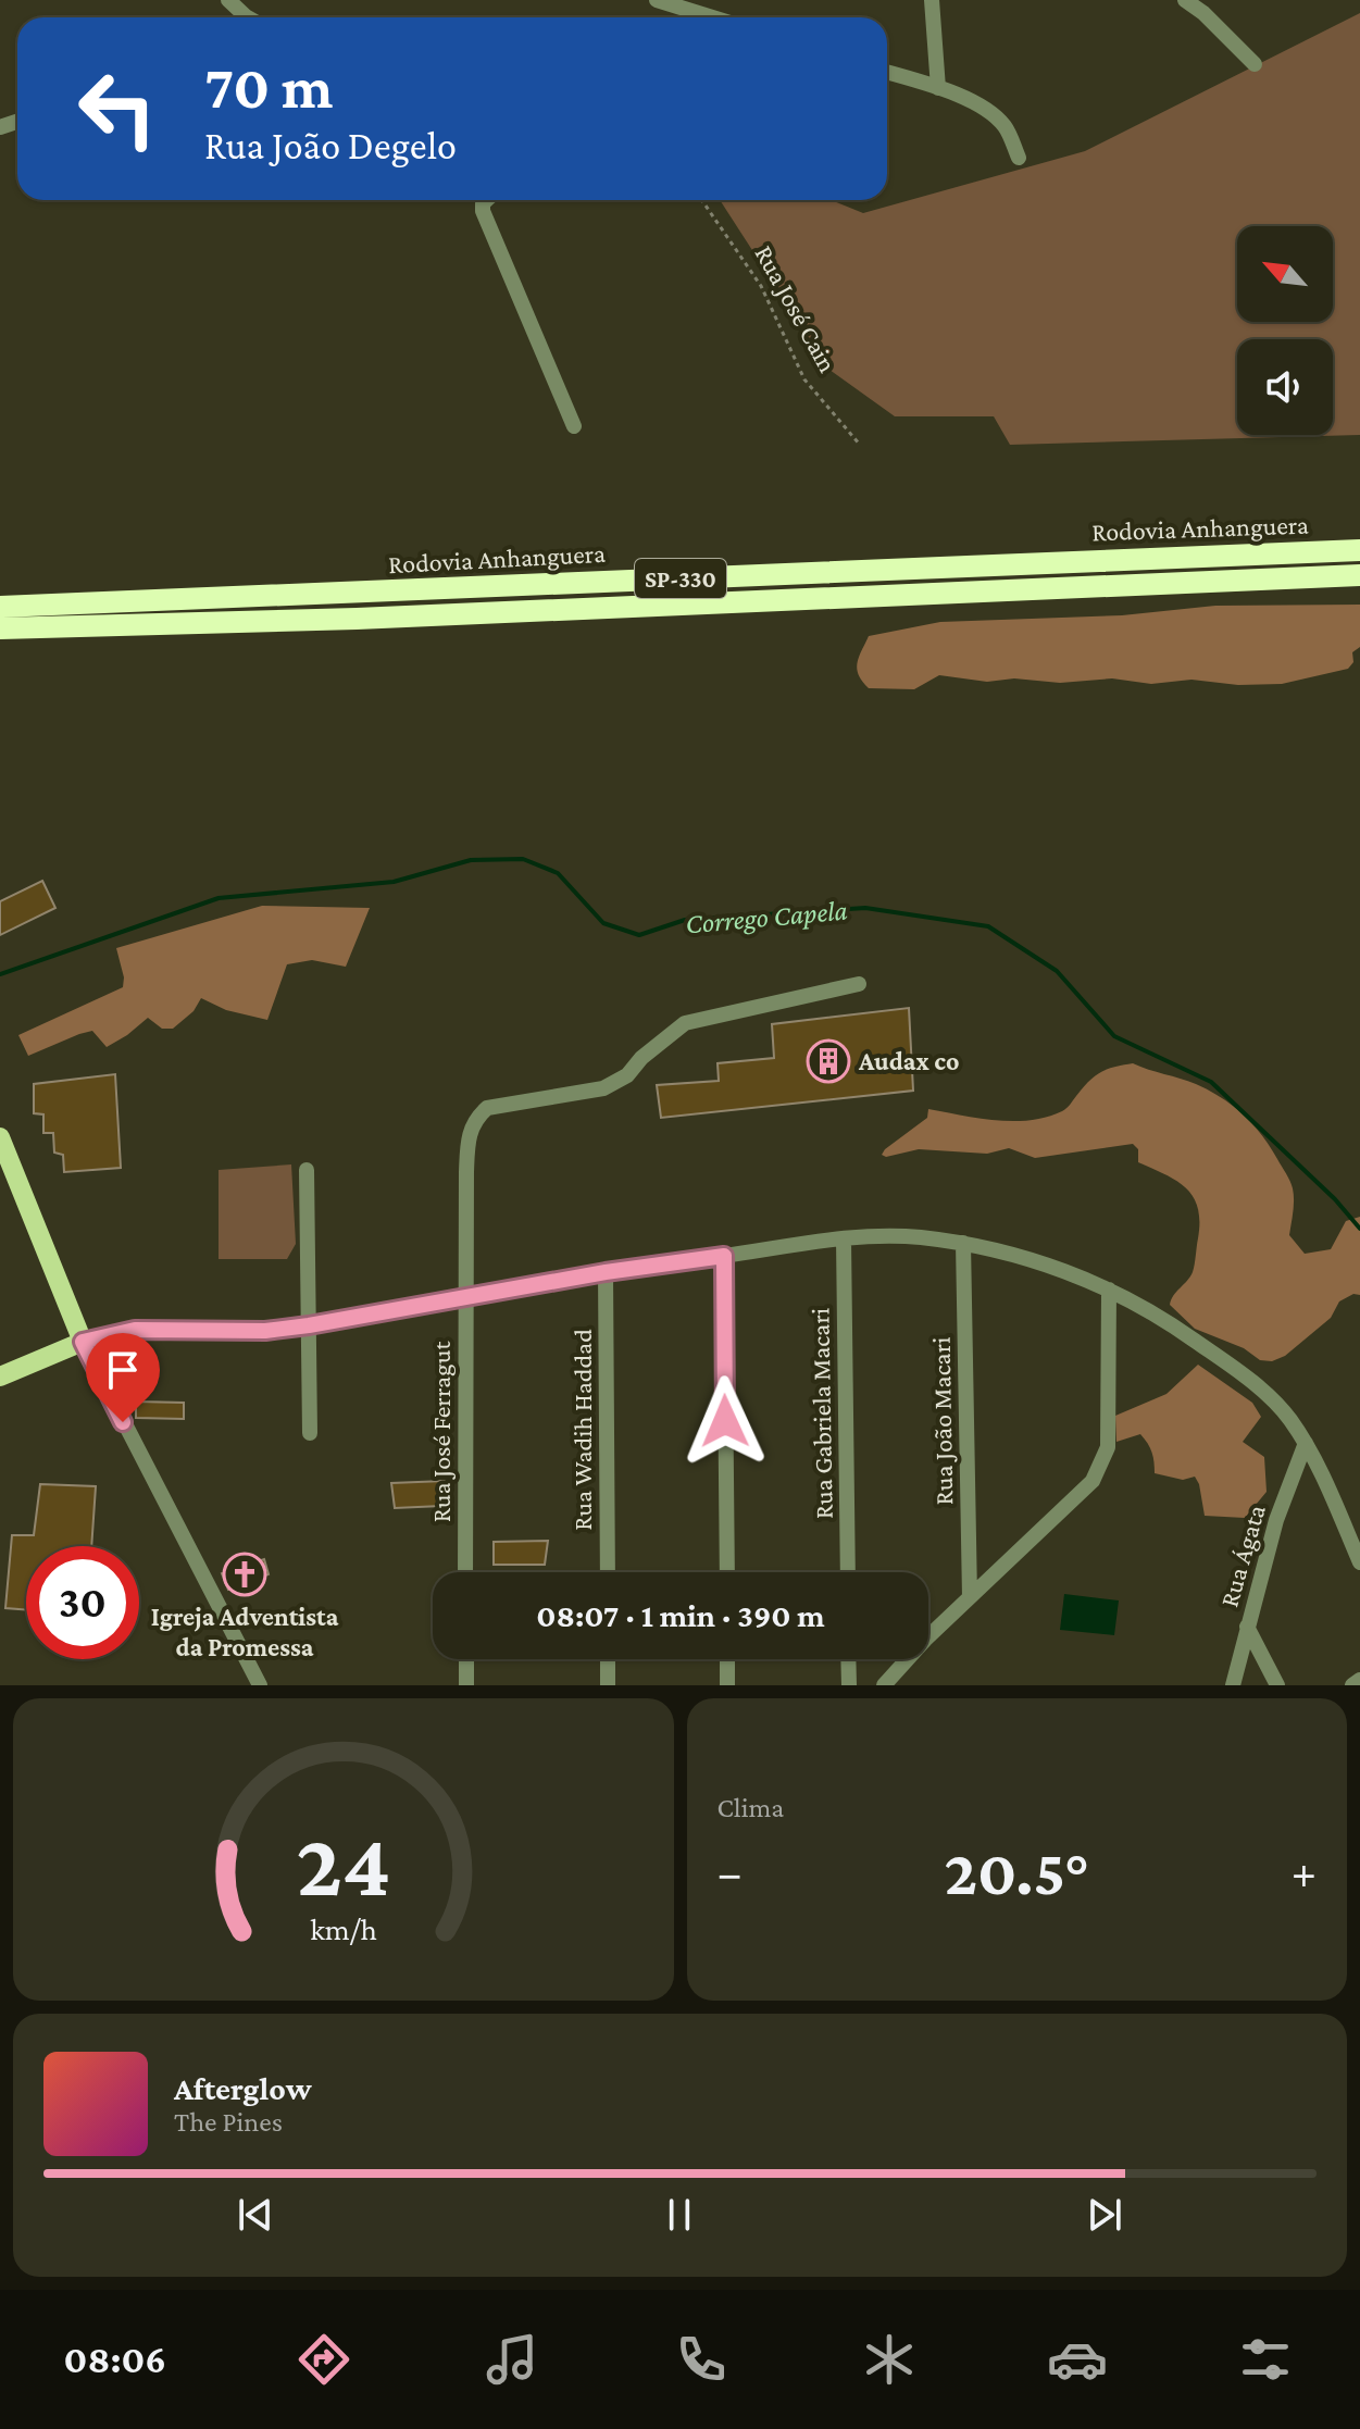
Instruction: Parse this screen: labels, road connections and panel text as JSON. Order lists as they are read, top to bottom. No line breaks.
{"streets":{"highway":["Rodovia Anhanguera","SP-330"],"street":["Rua Gabriela Macari","Rua João Macari","Rua Wadih Haddad","Rua José Ferragut","Rua Ágata"],"path":["Rua José Cain"]},"water":["Corrego Capela"],"places":{"building":["Audax co"],"church":["Igreja Adventista da Promessa"]},"north":"top left","page":{"turn":["70 m","Rua João Degelo"],"limit":"30","trip":"08:07 · 1 min · 390 m","tile":"Clima","heat":["−","20.5°","+"],"song":["Afterglow","The Pines"],"tabs":"08:06","gauge":["24","km/h"]}}
